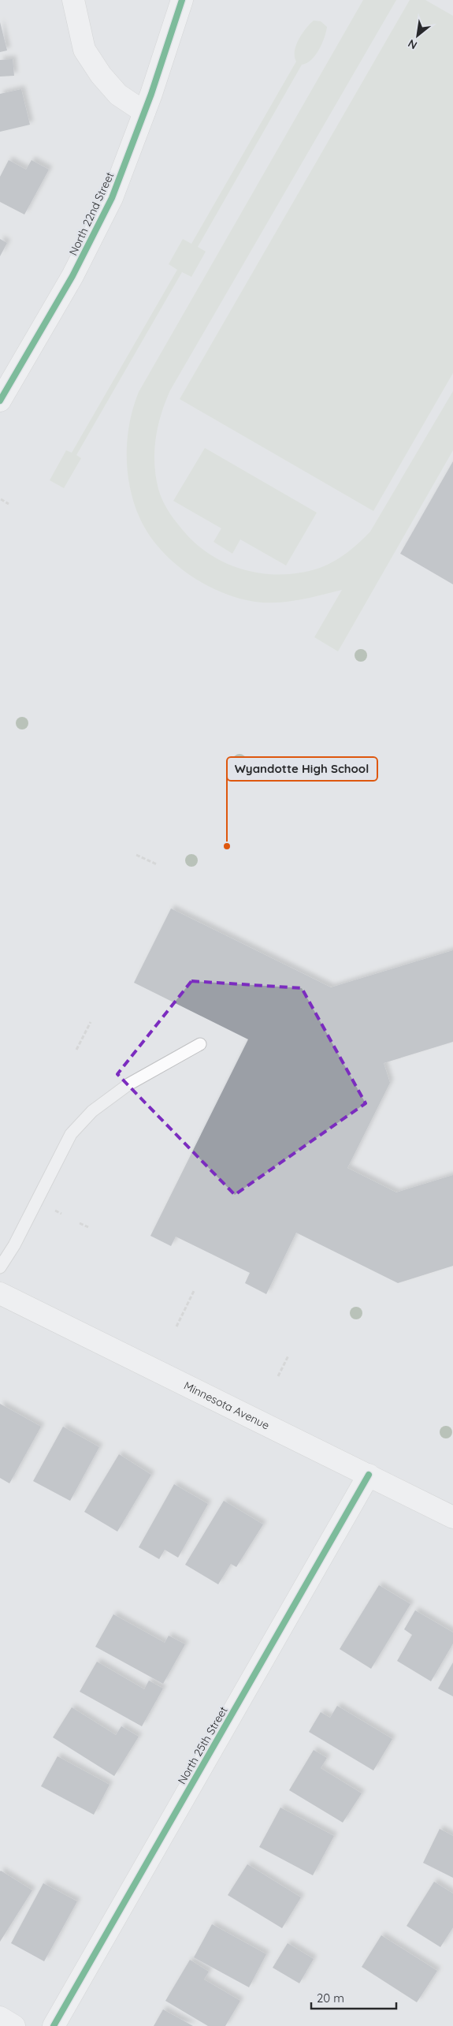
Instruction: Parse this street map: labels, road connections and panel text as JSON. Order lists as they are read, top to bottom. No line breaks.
{"streets":{"street":["North 22nd Street","Minnesota Avenue","North 25th Street"]},"crossings":[["Minnesota Avenue","North 25th Street"]],"places":["Wyandotte High School"],"scale_bar":"20 m","north":"bottom left"}
